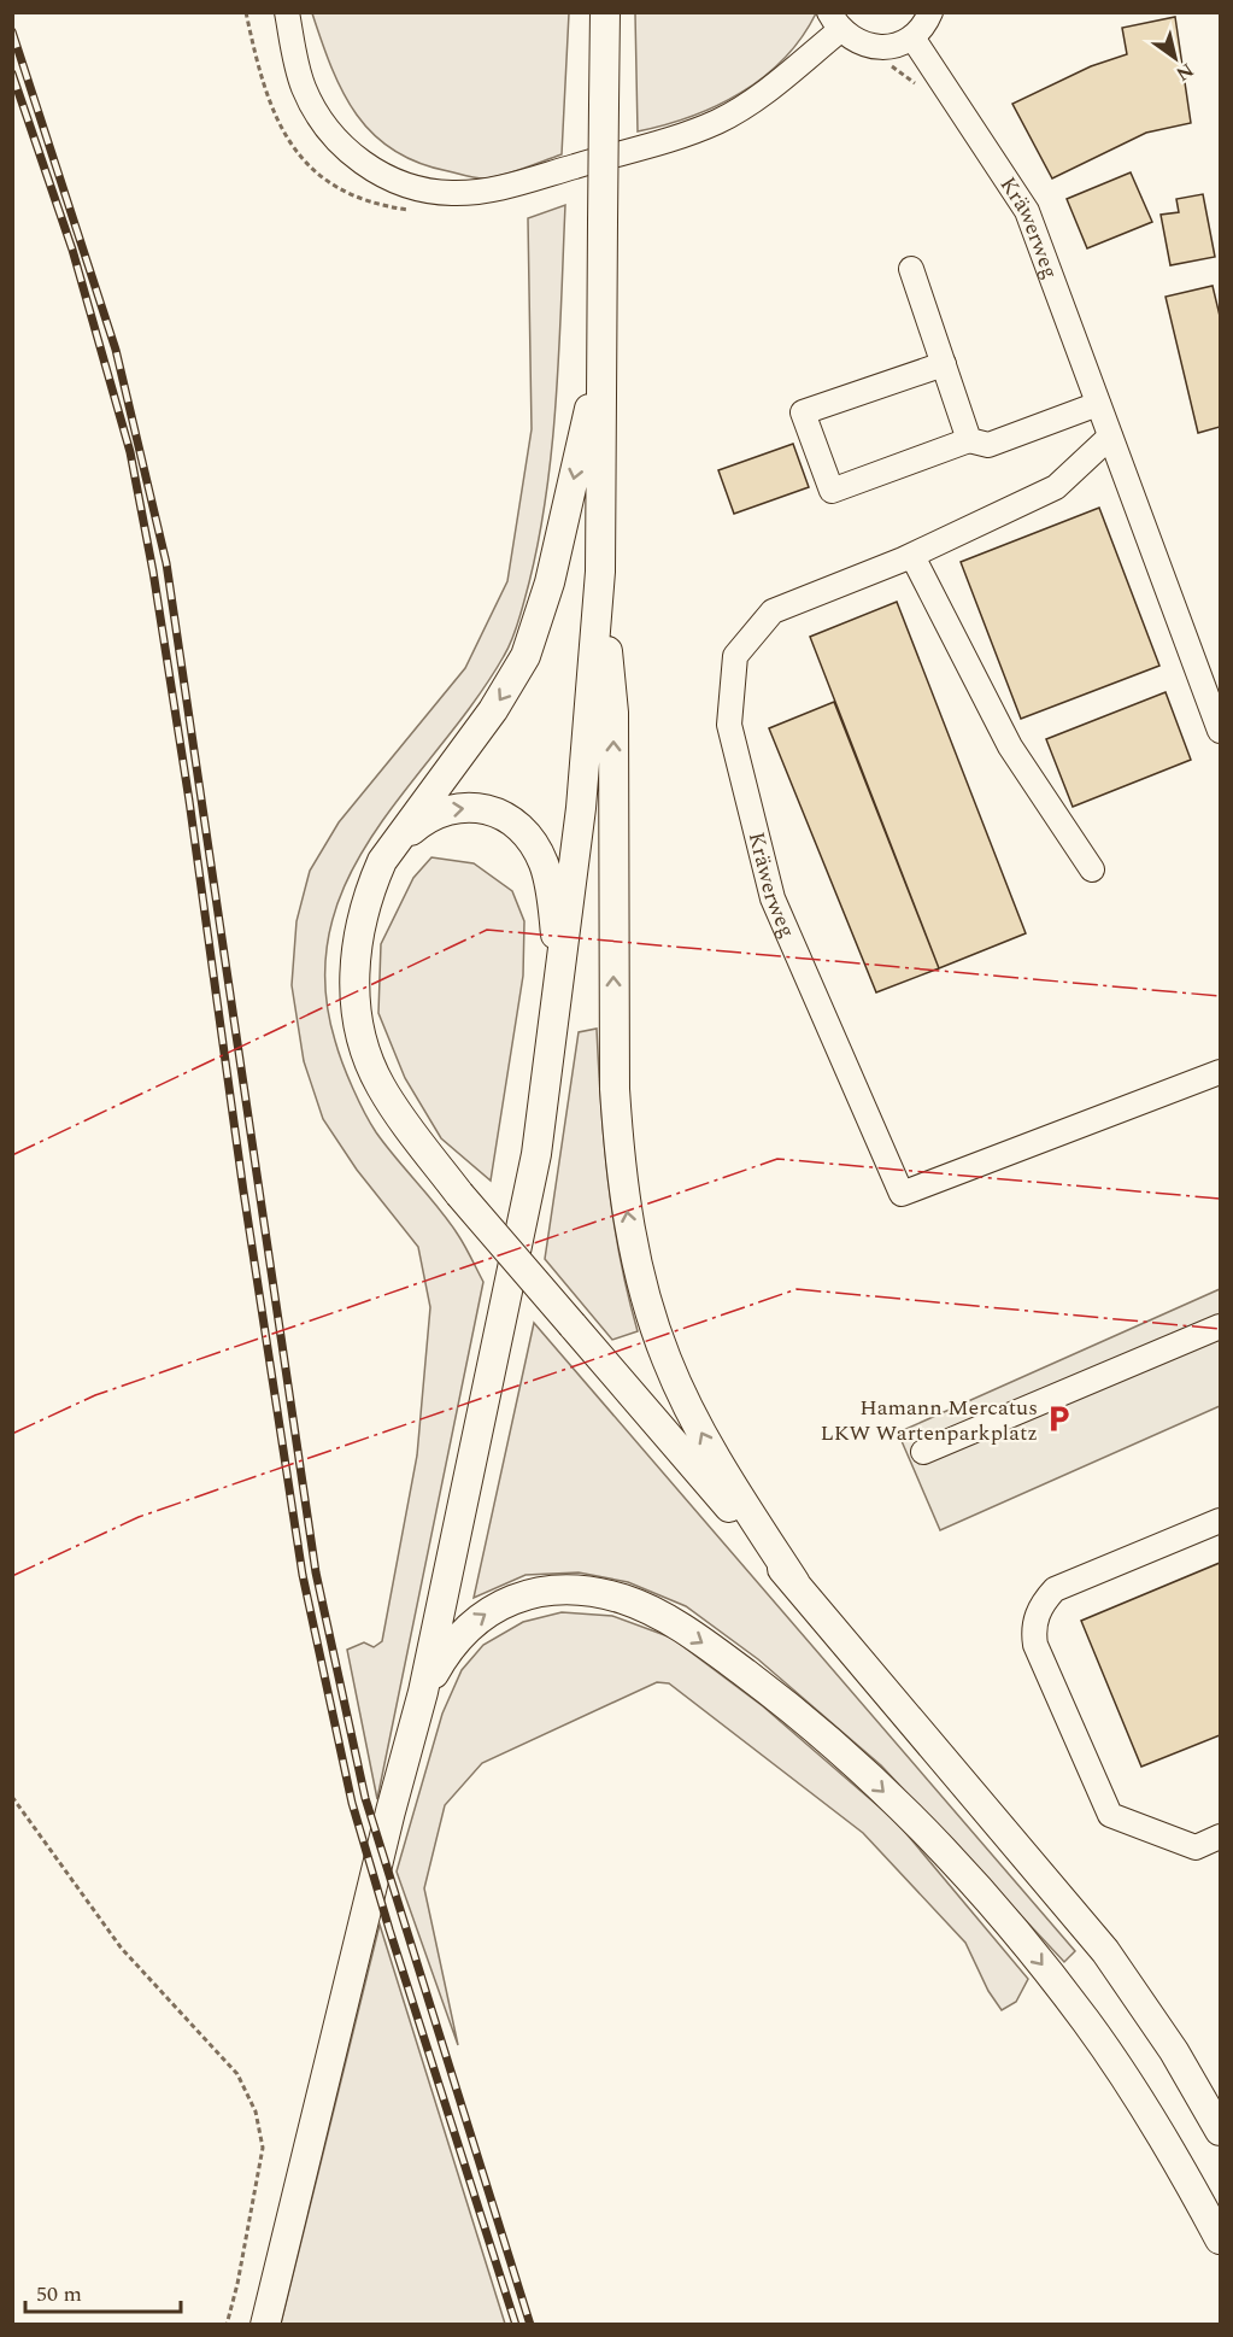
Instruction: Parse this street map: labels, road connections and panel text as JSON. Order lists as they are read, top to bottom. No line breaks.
{"streets":{"street":["Kräwerweg"]},"places":{"parking":["Hamann Mercatus LKW Wartenparkplatz"]},"scale_bar":"50 m","north":"bottom right"}
